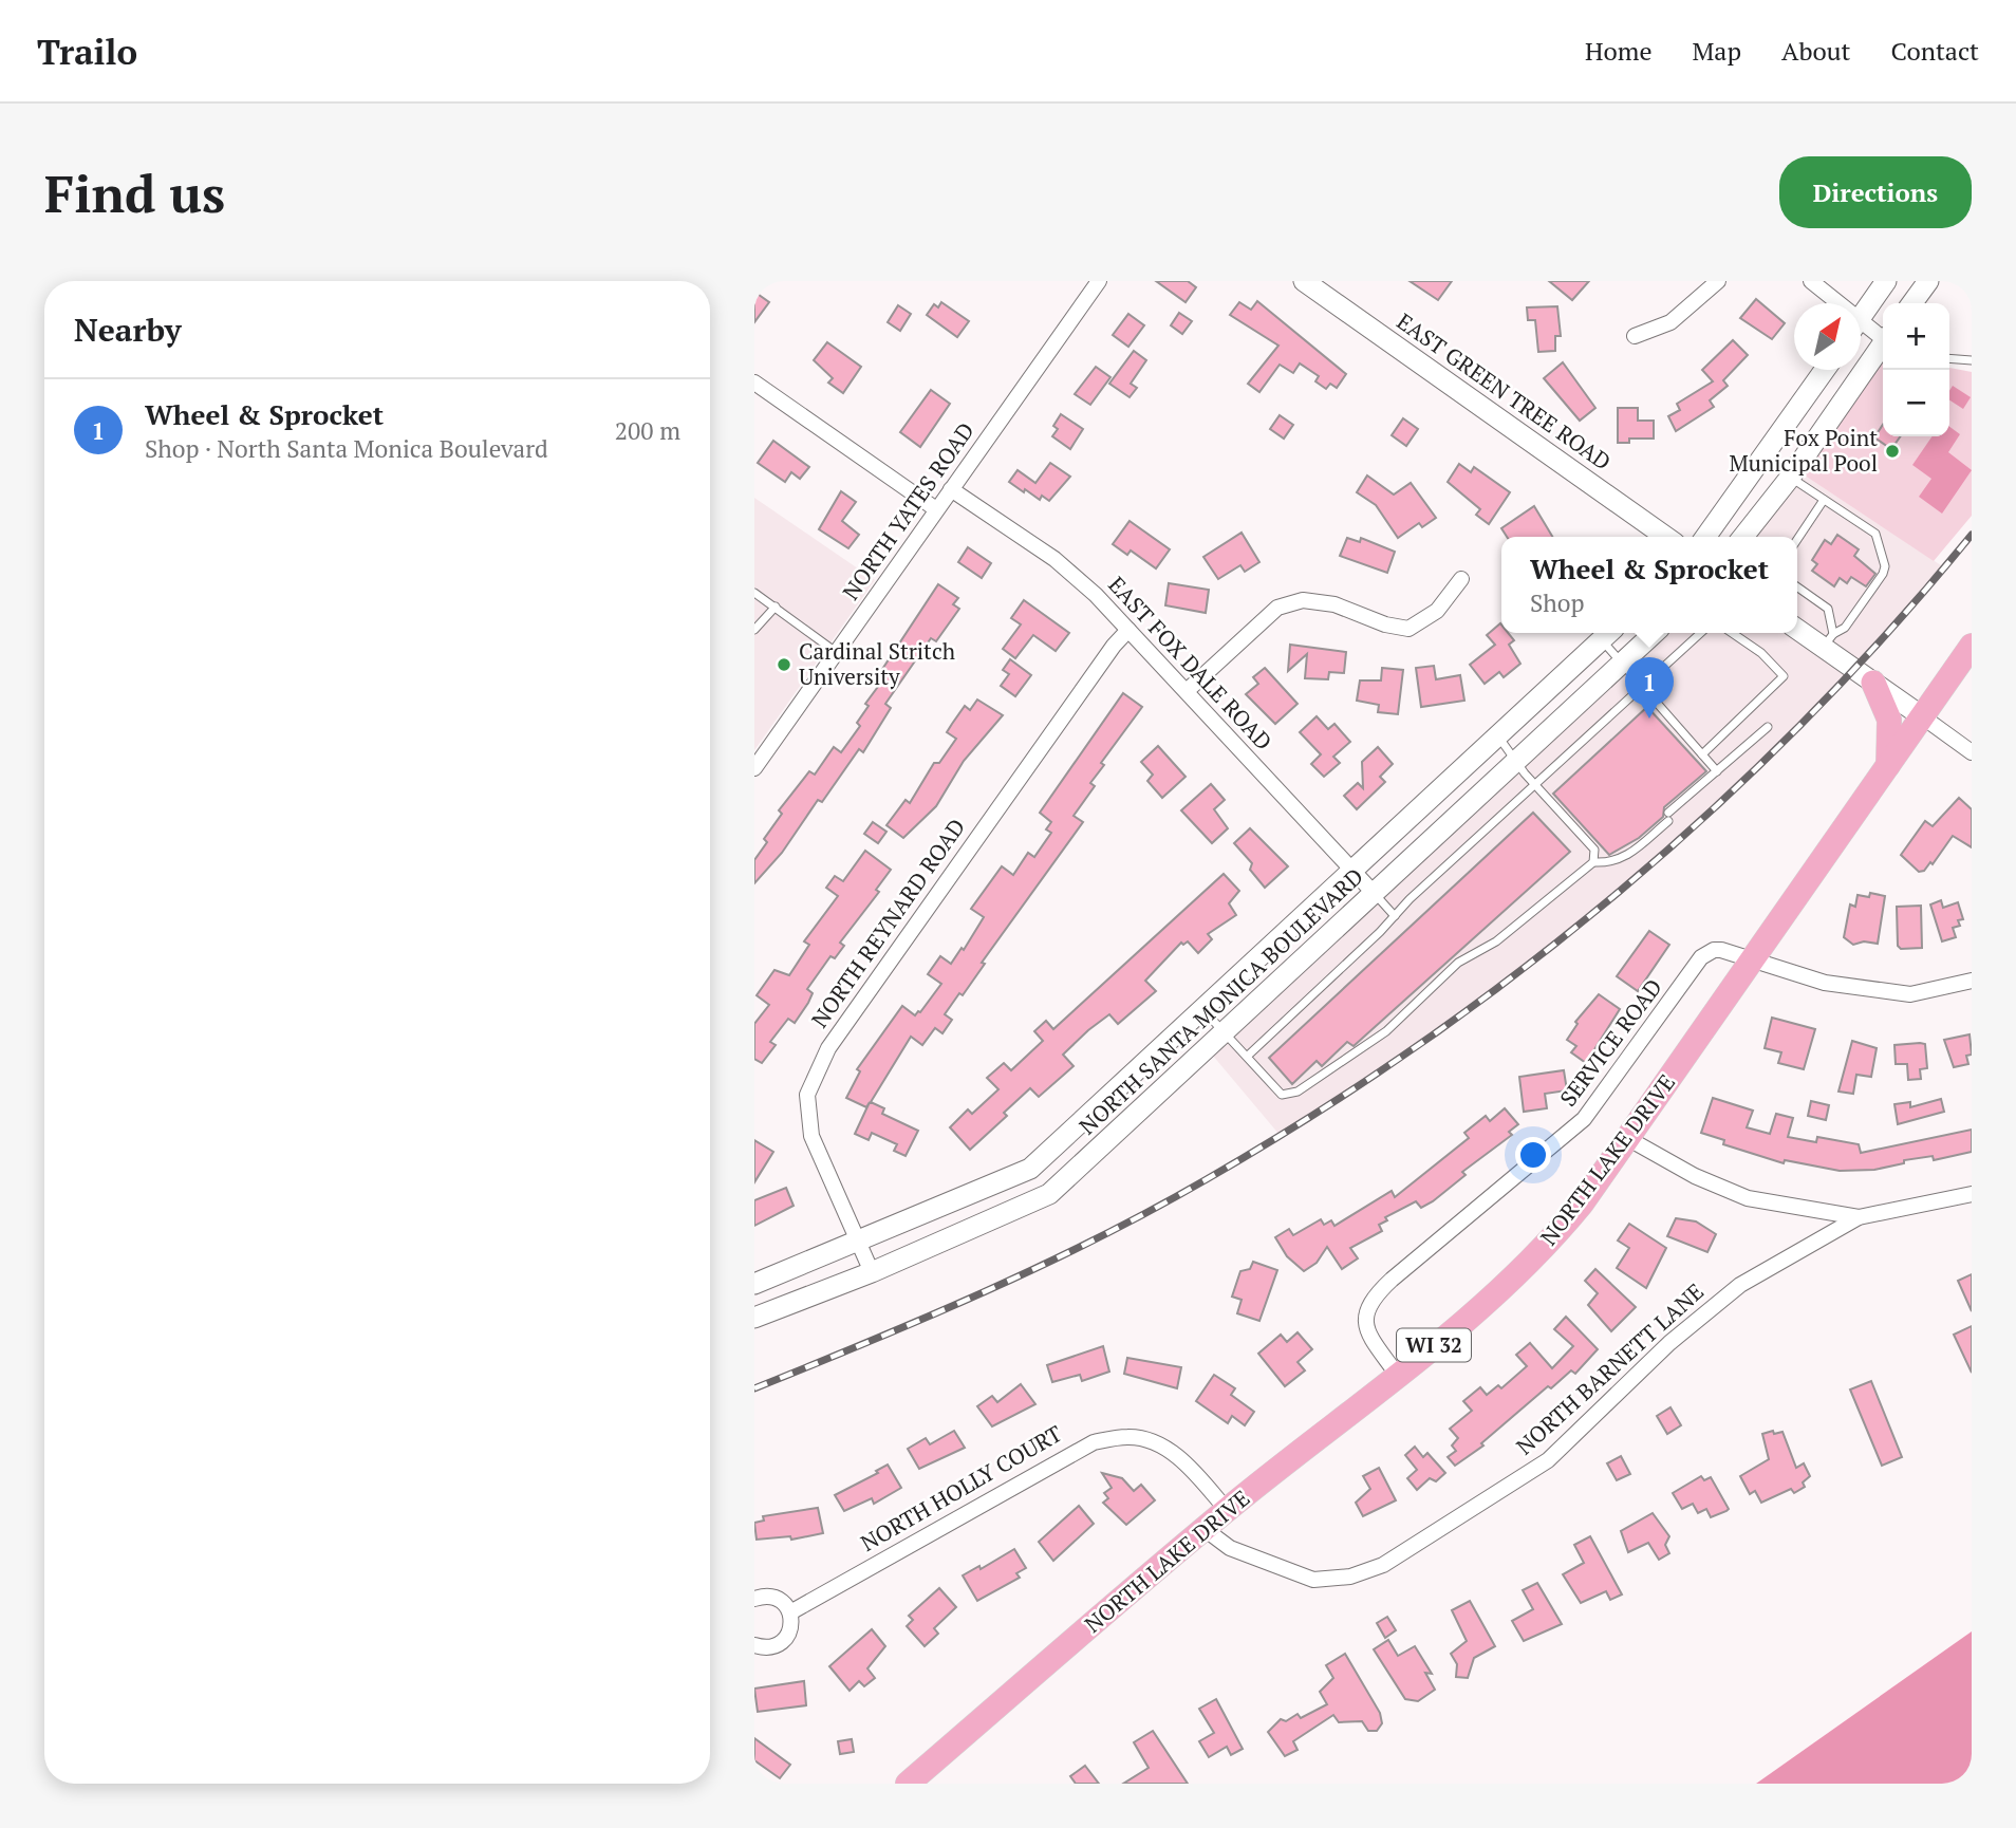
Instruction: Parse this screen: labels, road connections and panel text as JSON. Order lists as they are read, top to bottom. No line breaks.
{"streets":{"main road":["NORTH LAKE DRIVE","WI 32"],"street":["EAST GREEN TREE ROAD","NORTH YATES ROAD","EAST FOX DALE ROAD","NORTH REYNARD ROAD","NORTH SANTA MONICA BOULEVARD","SERVICE ROAD","NORTH BARNETT LANE","NORTH HOLLY COURT"]},"crossings":[["NORTH YATES ROAD","EAST FOX DALE ROAD"],["EAST FOX DALE ROAD","NORTH REYNARD ROAD"],["EAST FOX DALE ROAD","NORTH SANTA MONICA BOULEVARD"],["NORTH REYNARD ROAD","NORTH SANTA MONICA BOULEVARD"],["SERVICE ROAD","NORTH LAKE DRIVE"],["NORTH LAKE DRIVE","NORTH BARNETT LANE"],["NORTH LAKE DRIVE","NORTH HOLLY COURT"]],"places":["Fox Point Municipal Pool","Cardinal Stritch University"],"north":"top right","page":{"header":"Trailo","nav":["Home","Map","About","Contact"],"buttons":"Directions","title":"Find us","heading":"Nearby","map_buttons":["+","−"],"list":[{"mark":"1","name":"Wheel & Sprocket","note":"Shop · North Santa Monica Boulevard","value":"200 m"}],"popup":["Wheel & Sprocket","Shop"],"pins":"1"}}
